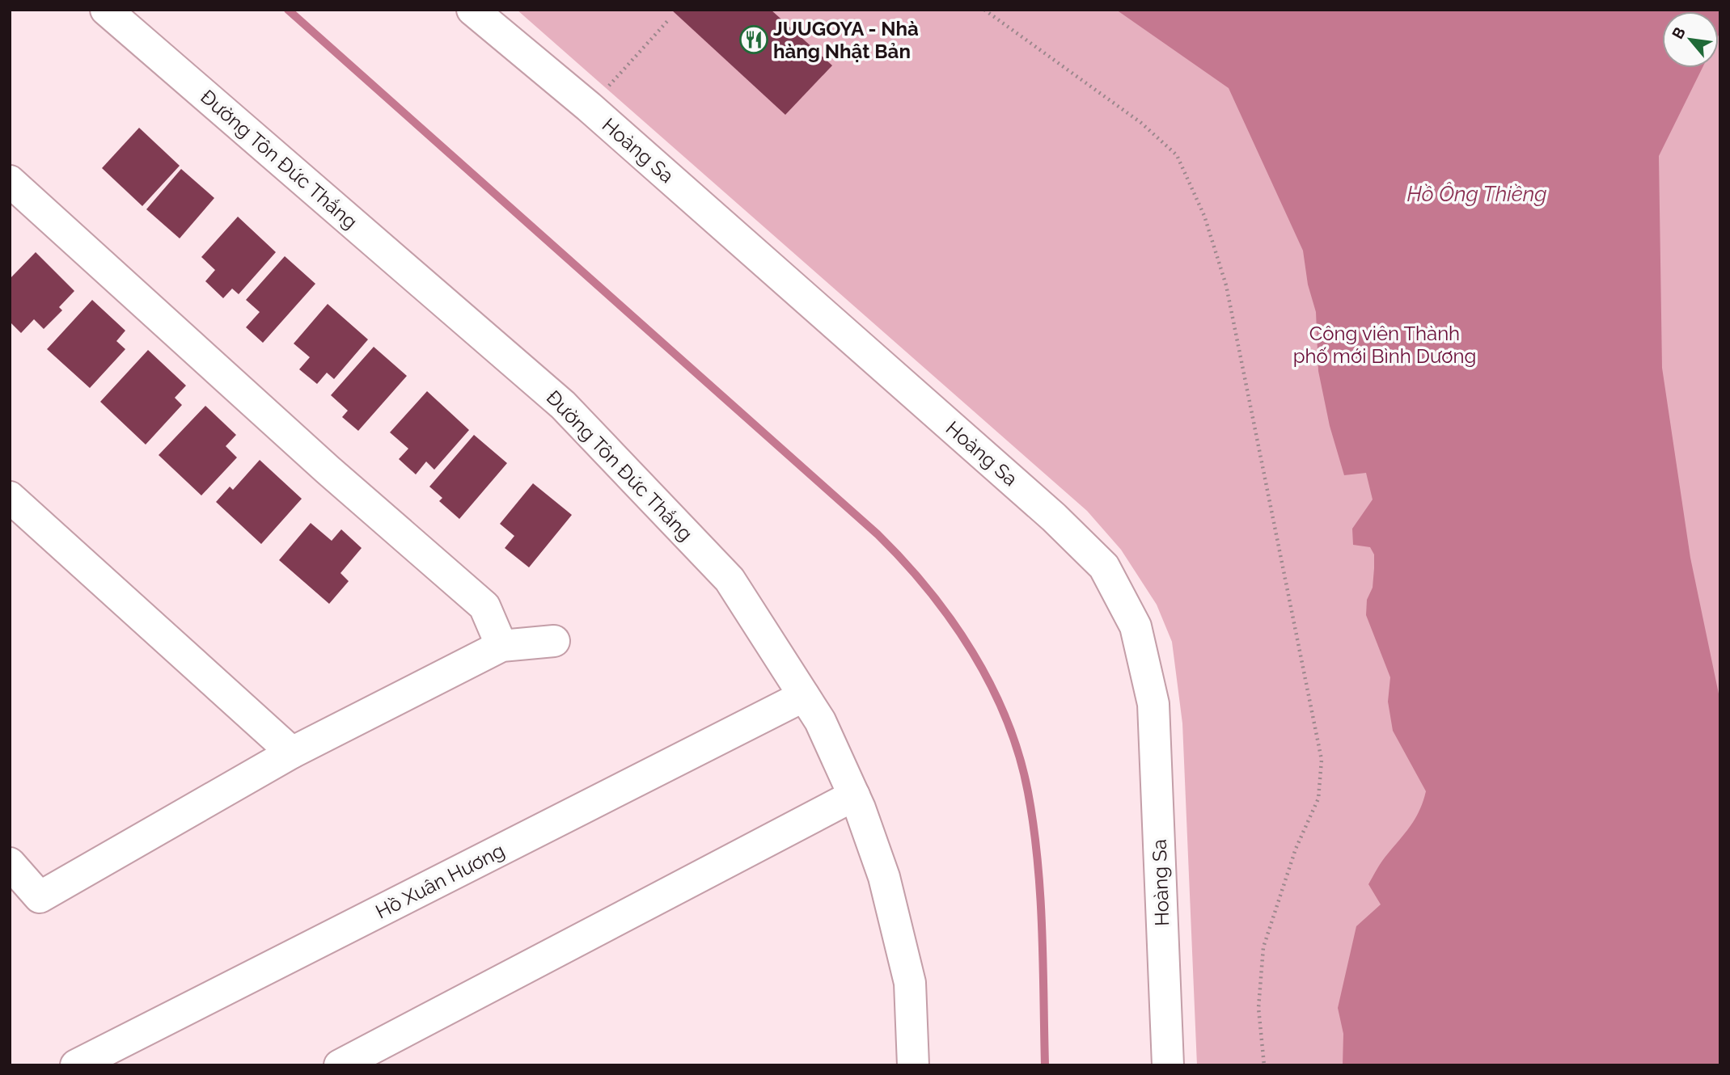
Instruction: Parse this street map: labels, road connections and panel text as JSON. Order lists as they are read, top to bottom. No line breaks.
{"streets":{"street":["Hoàng Sa","Đường Tôn Đức Thắng","Hồ Xuân Hương"]},"crossings":[["Đường Tôn Đức Thắng","Hồ Xuân Hương"]],"water":["Hồ Ông Thiềng"],"parks":["Công viên Thành phố mới Bình Dương"],"places":{"restaurant":["JUUGOYA - Nhà hàng Nhật Bản"]},"north":"top left"}
